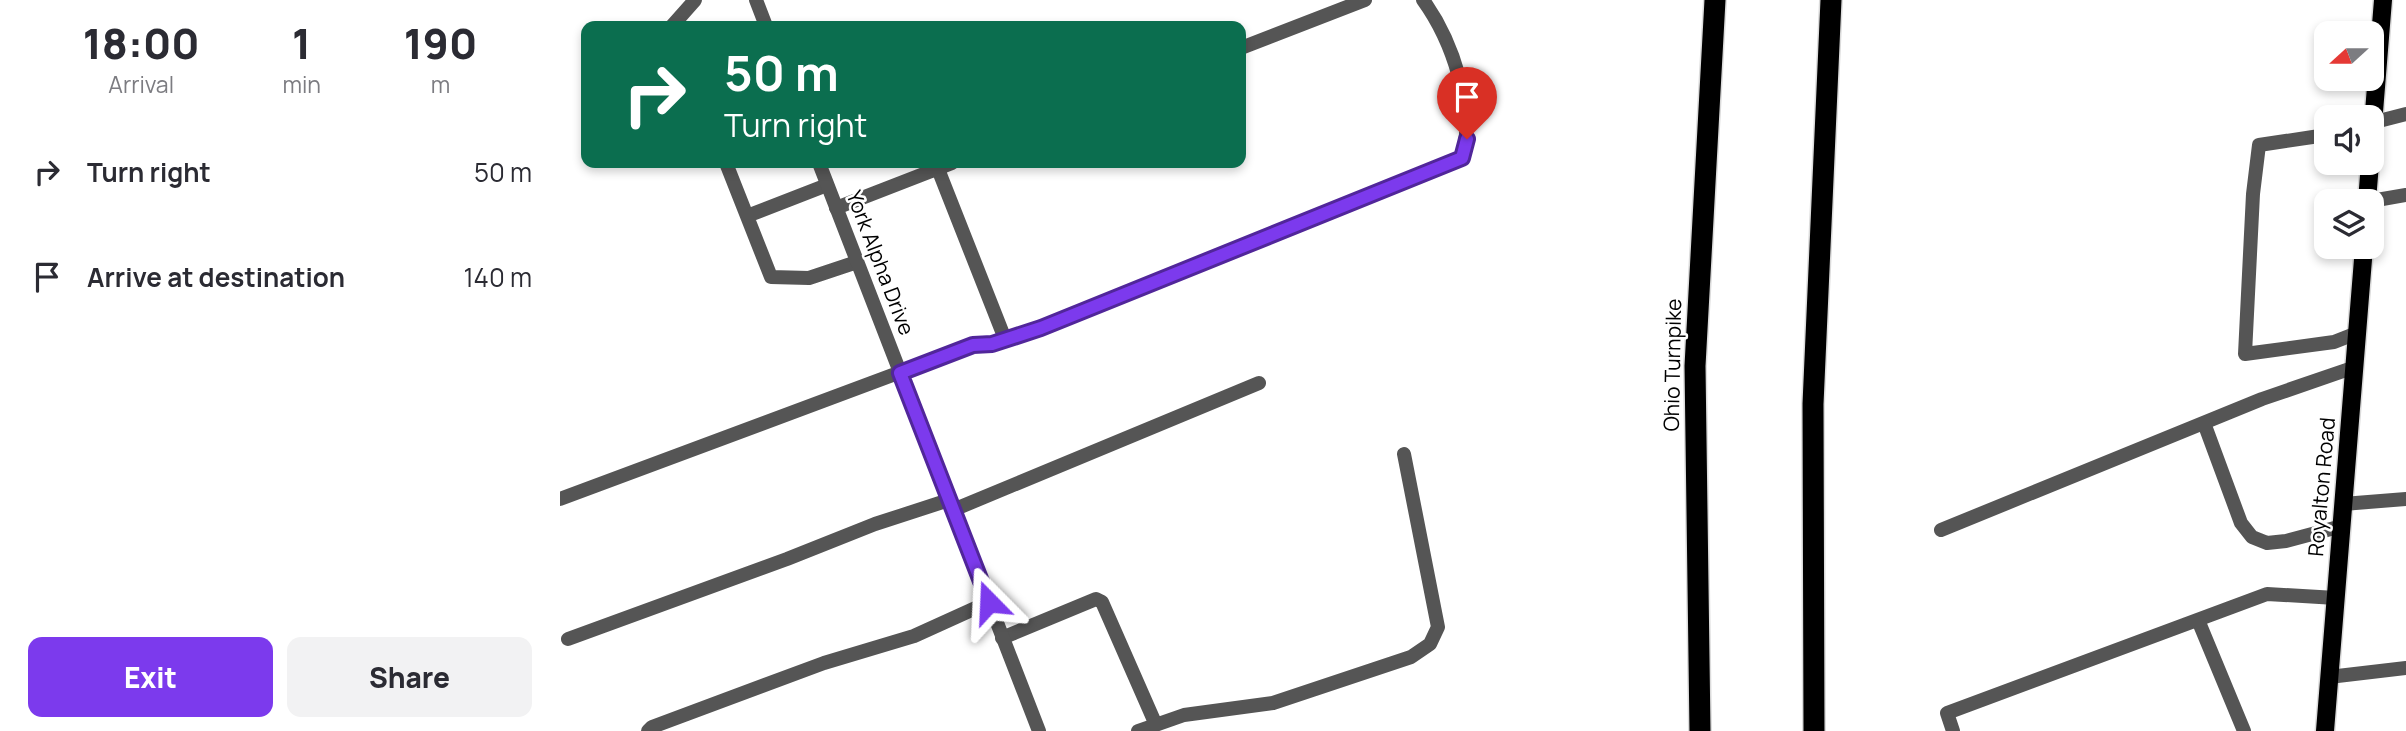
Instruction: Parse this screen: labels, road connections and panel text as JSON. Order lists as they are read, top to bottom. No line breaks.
{"streets":{"highway":["Ohio Turnpike"],"main road":["Royalton Road"],"street":["York Alpha Drive"]},"north":"left","page":{"eta":["18:00","Arrival","1","min","190","m"],"turn":["50 m","Turn right"],"list":[{"name":"Turn right","value":"50 m"},{"name":"Arrive at destination","value":"140 m"}],"buttons":["Exit","Share"]}}
